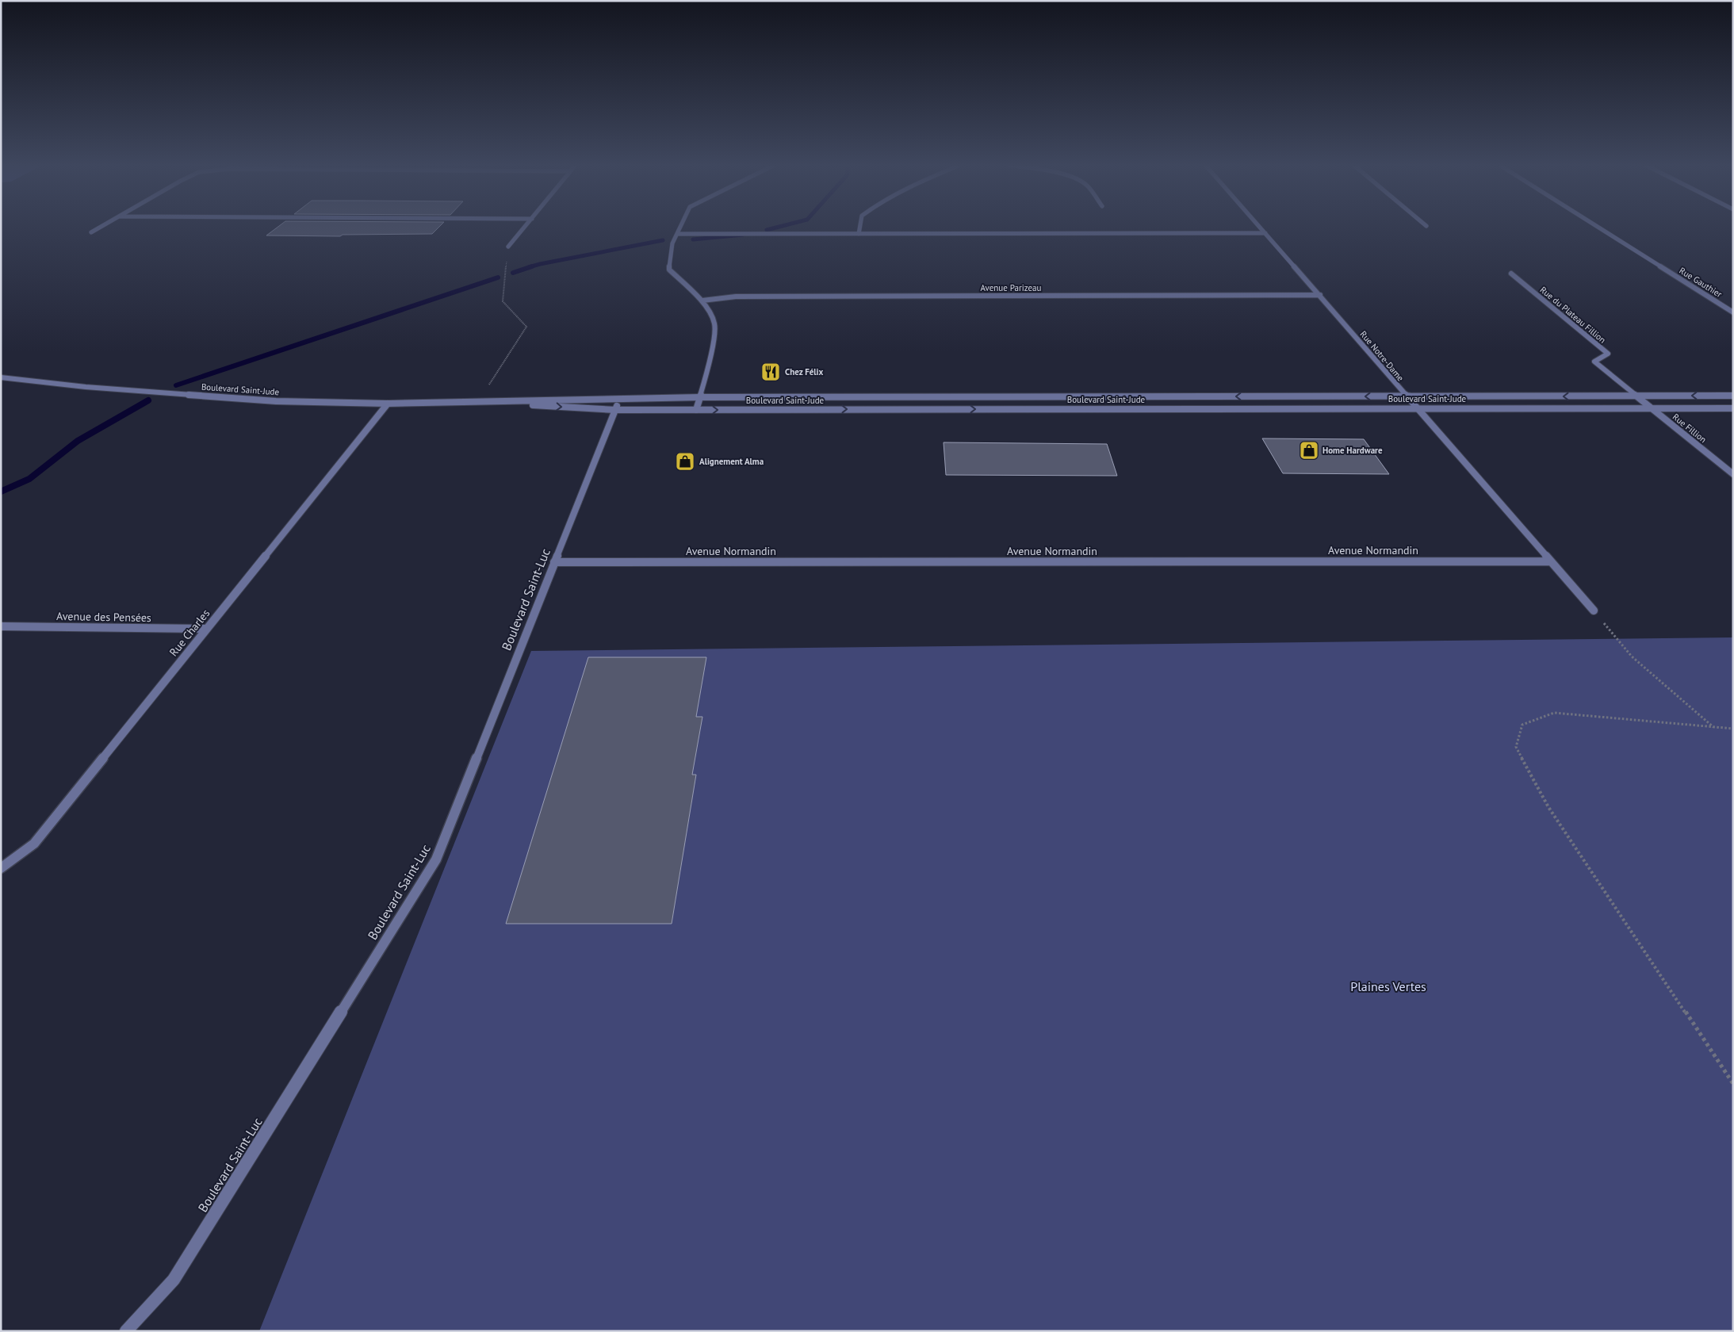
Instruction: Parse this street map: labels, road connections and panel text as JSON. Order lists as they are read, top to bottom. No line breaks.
{"streets":{"street":["Rue Gauthier","Avenue Parizeau","Rue du Plateau Fillion","Rue Notre-Dame","Boulevard Saint-Jude","Rue Fillion","Avenue Normandin","Boulevard Saint-Luc","Avenue des Pensées","Rue Charles"]},"crossings":[["Avenue Parizeau","Rue Notre-Dame"],["Rue du Plateau Fillion","Boulevard Saint-Jude"],["Rue du Plateau Fillion","Rue Fillion"],["Rue Notre-Dame","Boulevard Saint-Jude"],["Rue Notre-Dame","Avenue Normandin"],["Boulevard Saint-Jude","Rue Fillion"],["Boulevard Saint-Jude","Boulevard Saint-Luc"],["Boulevard Saint-Jude","Rue Charles"],["Avenue Normandin","Boulevard Saint-Luc"],["Avenue des Pensées","Rue Charles"]],"parks":["Plaines Vertes"],"places":{"restaurant":["Chez Félix"],"shop":["Home Hardware","Alignement Alma"]}}
